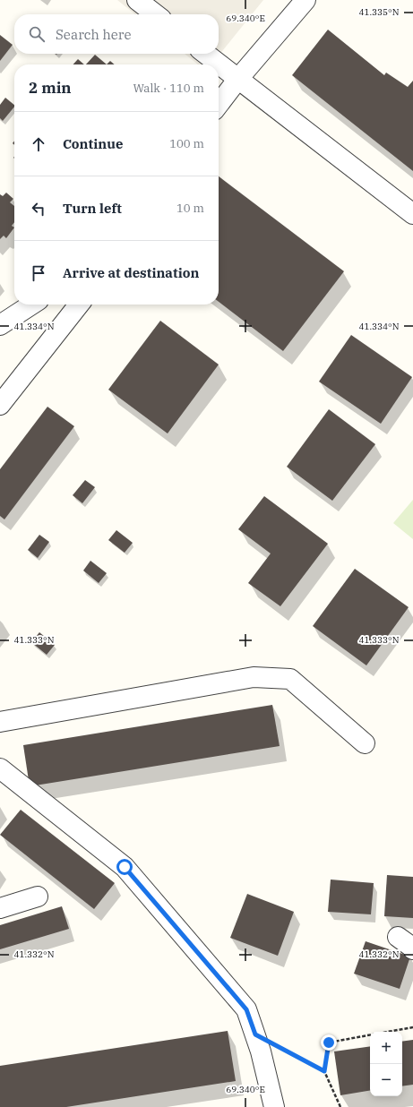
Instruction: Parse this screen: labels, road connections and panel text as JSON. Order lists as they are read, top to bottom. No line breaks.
{"page":{"search":"Search here","heading":["2 min","Walk · 110 m"],"list":[["Continue","100 m"],["Turn left","10 m"],"Arrive at destination"],"map_buttons":["+","−"]},"coordinates":["41.335°N","69.340°E","41.334°N","41.333°N","41.332°N"]}
